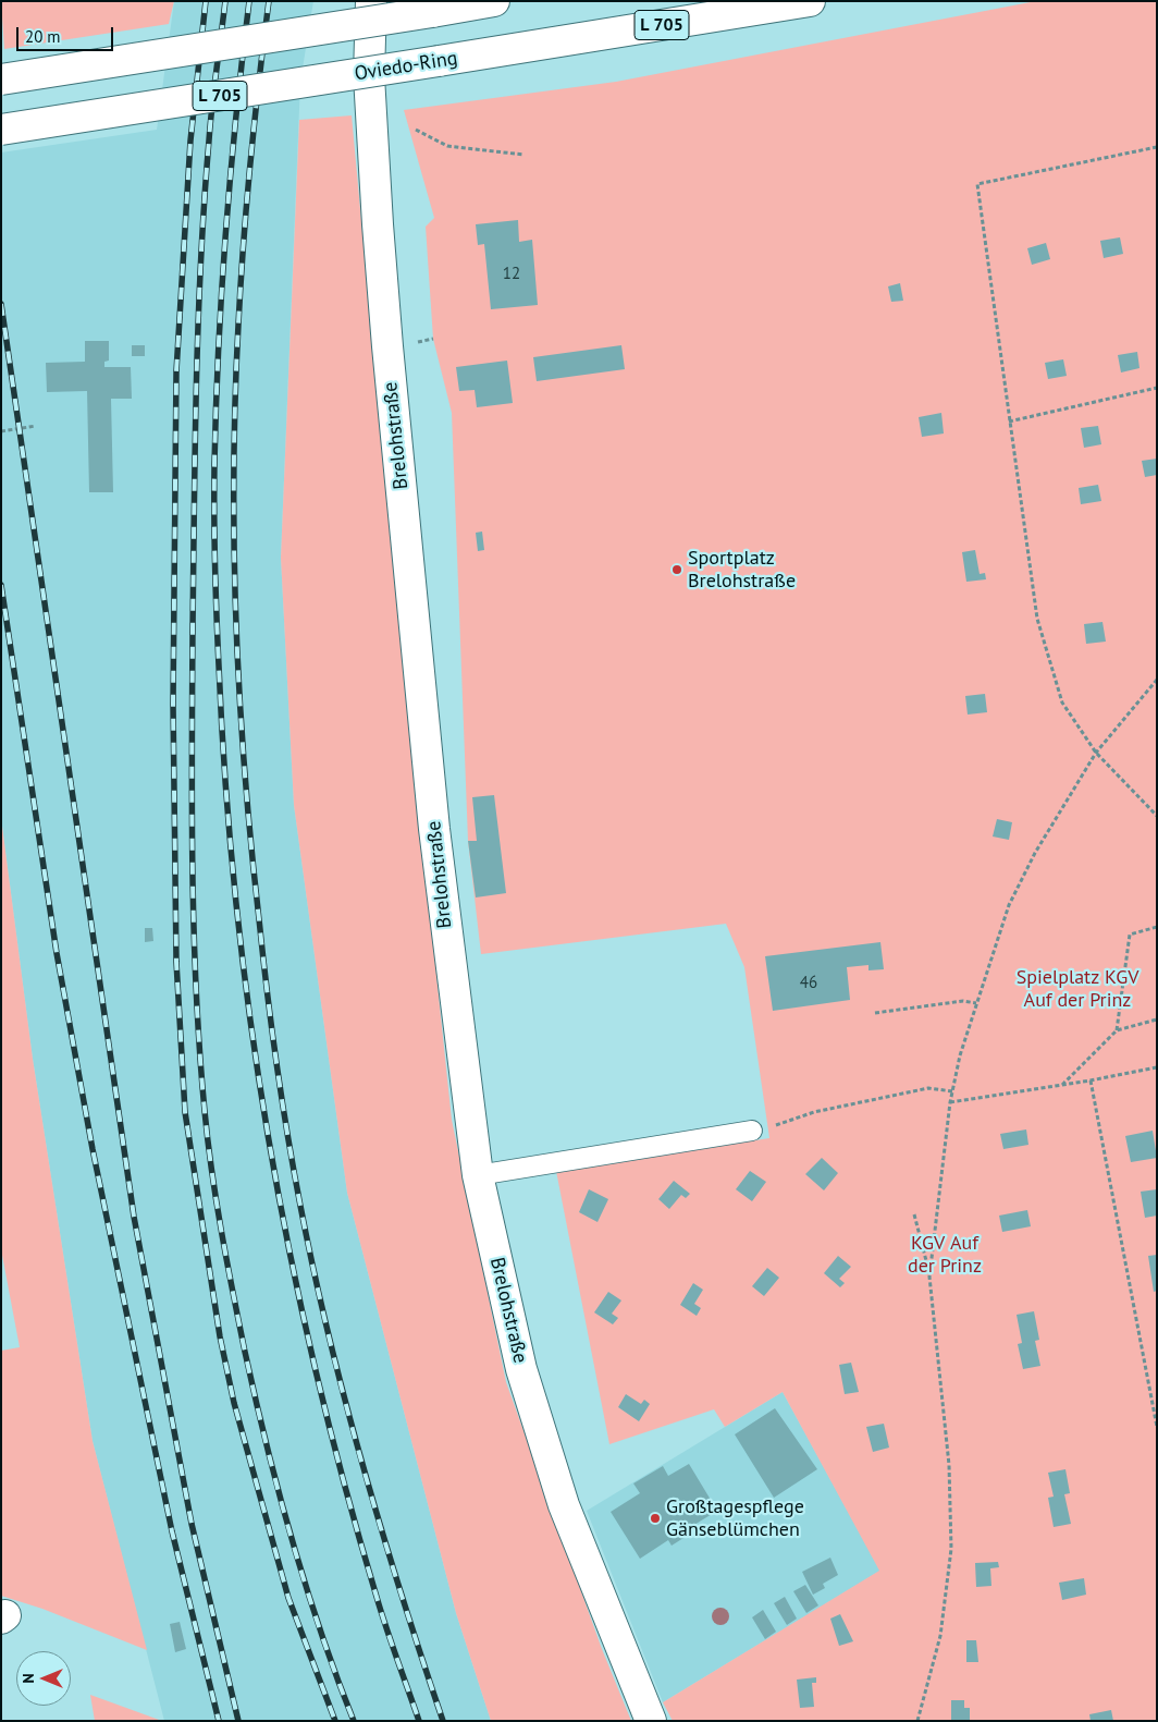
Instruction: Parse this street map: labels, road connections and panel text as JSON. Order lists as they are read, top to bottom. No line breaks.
{"streets":{"main road":["L 705","Oviedo-Ring","Brelohstraße"]},"parks":["Spielplatz KGV Auf der Prinz","KGV Auf der Prinz"],"places":["Sportplatz Brelohstraße","Großtagespflege Gänseblümchen"],"house_numbers":["12","46"],"scale_bar":"20 m","north":"left"}
